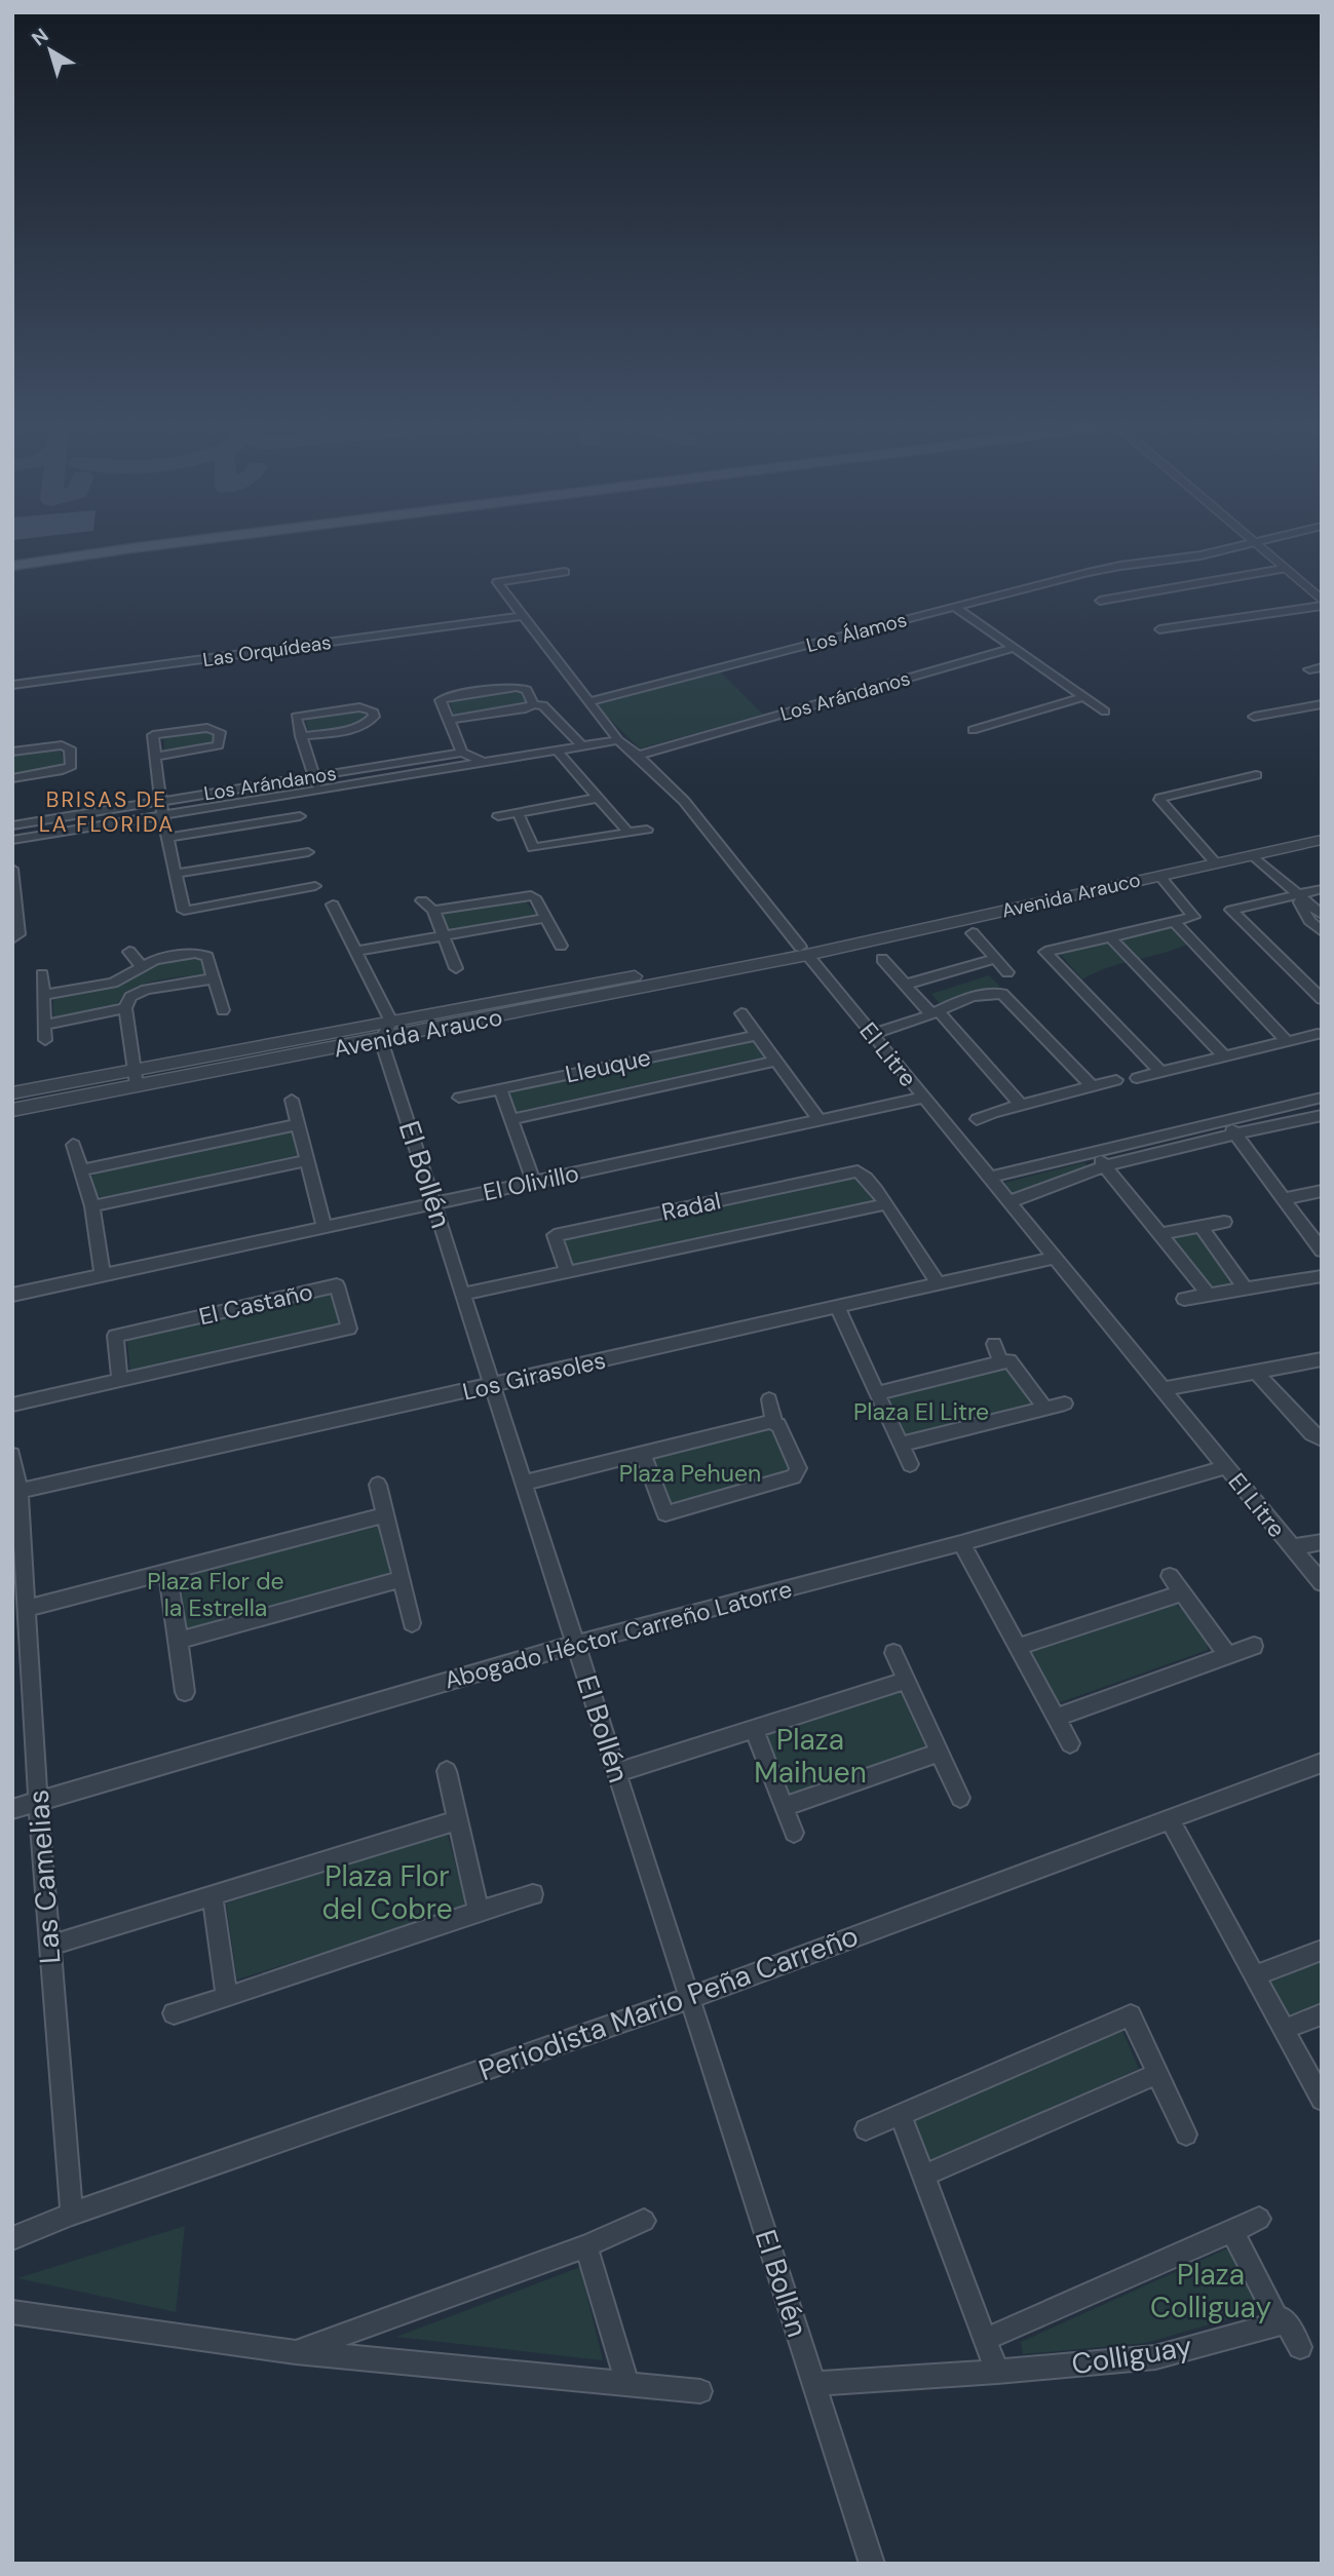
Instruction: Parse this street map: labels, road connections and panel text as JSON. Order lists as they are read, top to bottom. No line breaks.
{"streets":{"street":["Los Álamos","Las Orquídeas","Los Arándanos","Avenida Arauco","El Litre","Lleuque","El Bollén","El Olivillo","Radal","El Castaño","Los Girasoles","Abogado Héctor Carreño Latorre","Las Camelias","Periodista Mario Peña Carreño","Colliguay"]},"crossings":[["Los Álamos","El Litre"],["Las Orquídeas","El Litre"],["Los Arándanos","El Litre"],["Avenida Arauco","El Litre"],["Avenida Arauco","El Bollén"],["El Litre","El Olivillo"],["El Litre","Los Girasoles"],["El Litre","Abogado Héctor Carreño Latorre"],["El Bollén","El Olivillo"],["El Bollén","Radal"],["El Bollén","Los Girasoles"],["El Bollén","Abogado Héctor Carreño Latorre"],["El Bollén","Periodista Mario Peña Carreño"],["El Bollén","Colliguay"],["Los Girasoles","Las Camelias"],["Abogado Héctor Carreño Latorre","Las Camelias"],["Las Camelias","Periodista Mario Peña Carreño"]],"districts":["BRISAS DE LA FLORIDA"],"parks":["Plaza El Litre","Plaza Pehuen","Plaza Flor de la Estrella","Plaza Maihuen","Plaza Flor del Cobre","Plaza Colliguay"],"north":"top left"}
